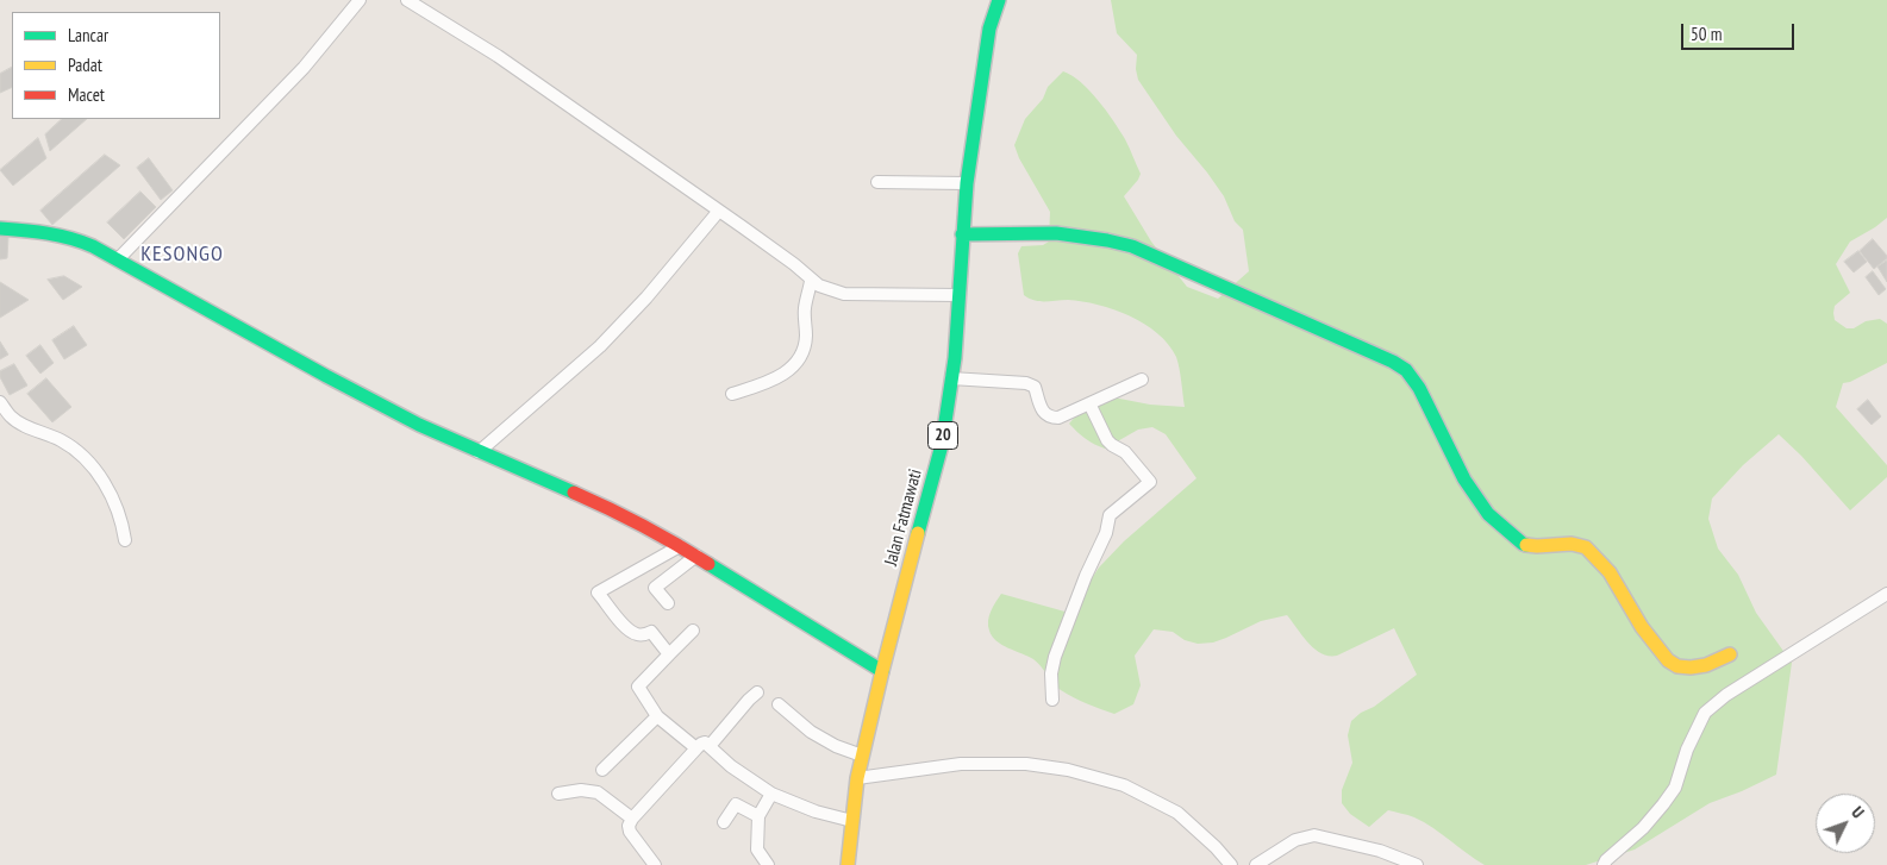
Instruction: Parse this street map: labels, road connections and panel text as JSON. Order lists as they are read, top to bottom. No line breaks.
{"streets":{"main road":["20","Jalan Fatmawati"]},"districts":["KESONGO"],"legend":["Lancar","Padat","Macet"],"scale_bar":"50 m","north":"top right"}
